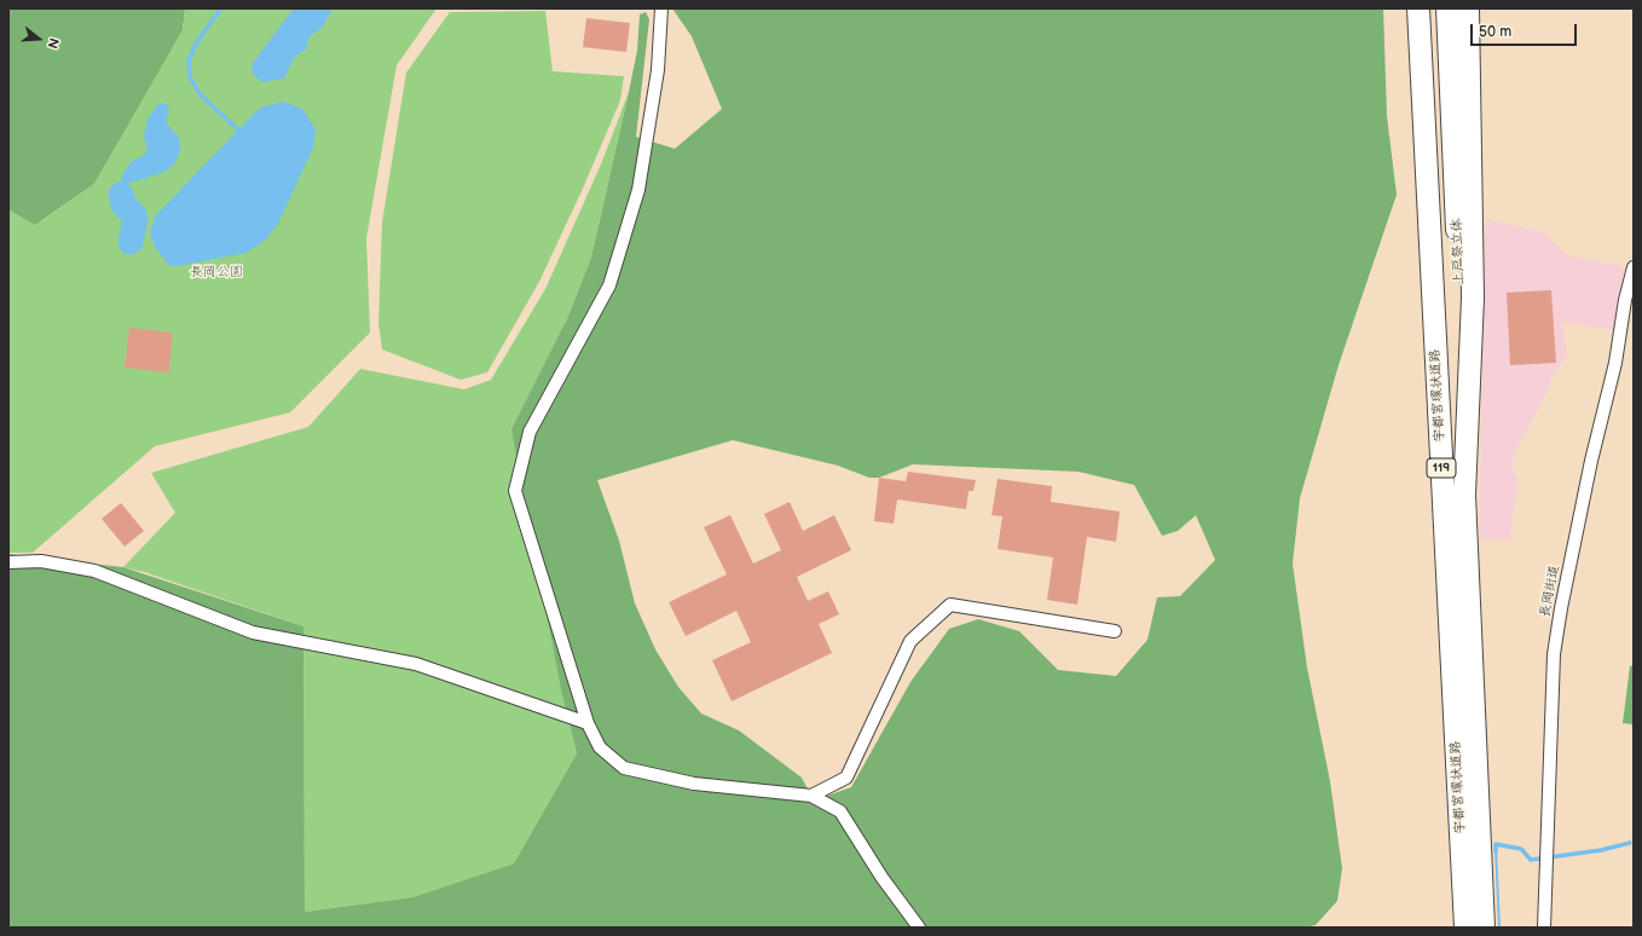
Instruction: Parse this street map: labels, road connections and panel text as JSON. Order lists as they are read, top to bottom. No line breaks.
{"streets":{"highway":["上戸祭立体","宇都宮環状道路","119"],"street":["長岡街道"]},"crossings":[["上戸祭立体","宇都宮環状道路"]],"parks":["長岡公園"],"scale_bar":"50 m","north":"right"}
